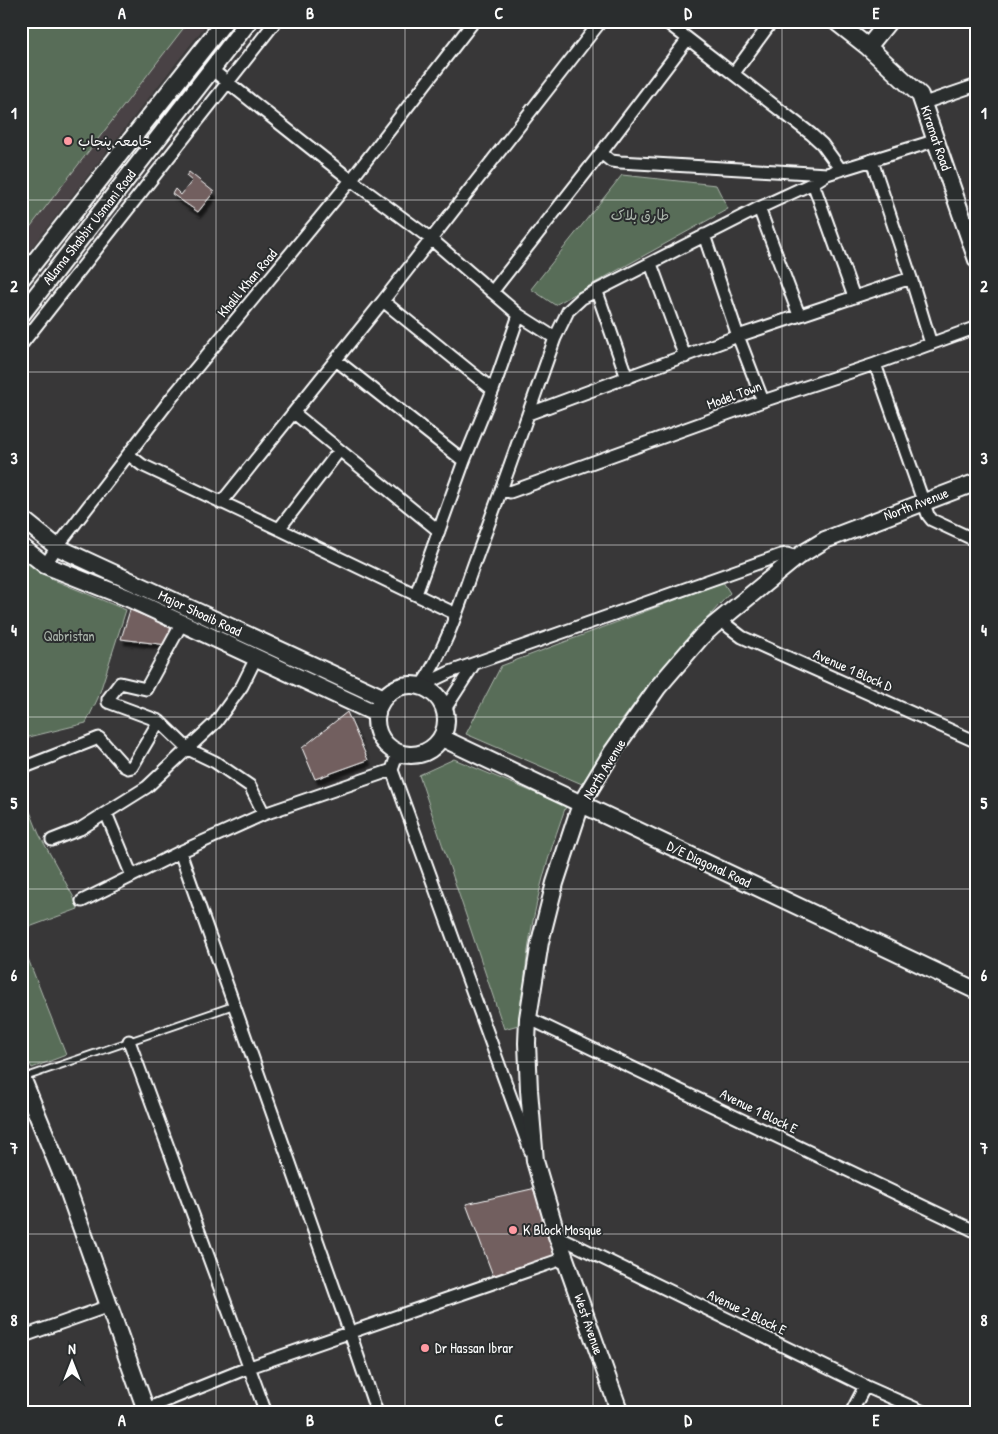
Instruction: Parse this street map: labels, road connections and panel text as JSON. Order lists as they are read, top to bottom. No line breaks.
{"streets":{"street":["Kiramat Road","Allama Shabbir Usmani Road","Khalil Khan Road","Model Town","North Avenue","Major Shoaib Road","Avenue 1 Block D","D/E Diagonal Road","Avenue 1 Block E","Avenue 2 Block E","West Avenue"]},"crossings":[["Khalil Khan Road","Major Shoaib Road"],["North Avenue","Avenue 1 Block D"],["North Avenue","D/E Diagonal Road"],["North Avenue","Avenue 1 Block E"],["North Avenue","Avenue 2 Block E"],["North Avenue","West Avenue"],["Major Shoaib Road","D/E Diagonal Road"],["Avenue 2 Block E","West Avenue"]],"parks":["طارق بلاک","Qabristan"],"places":["جامعہ پنجاب","K Block Mosque","Dr Hassan Ibrar"],"north":"top","grid":{"columns":["A","B","C","D","E"],"rows":["1","2","3","4","5","6","7","8"]}}
